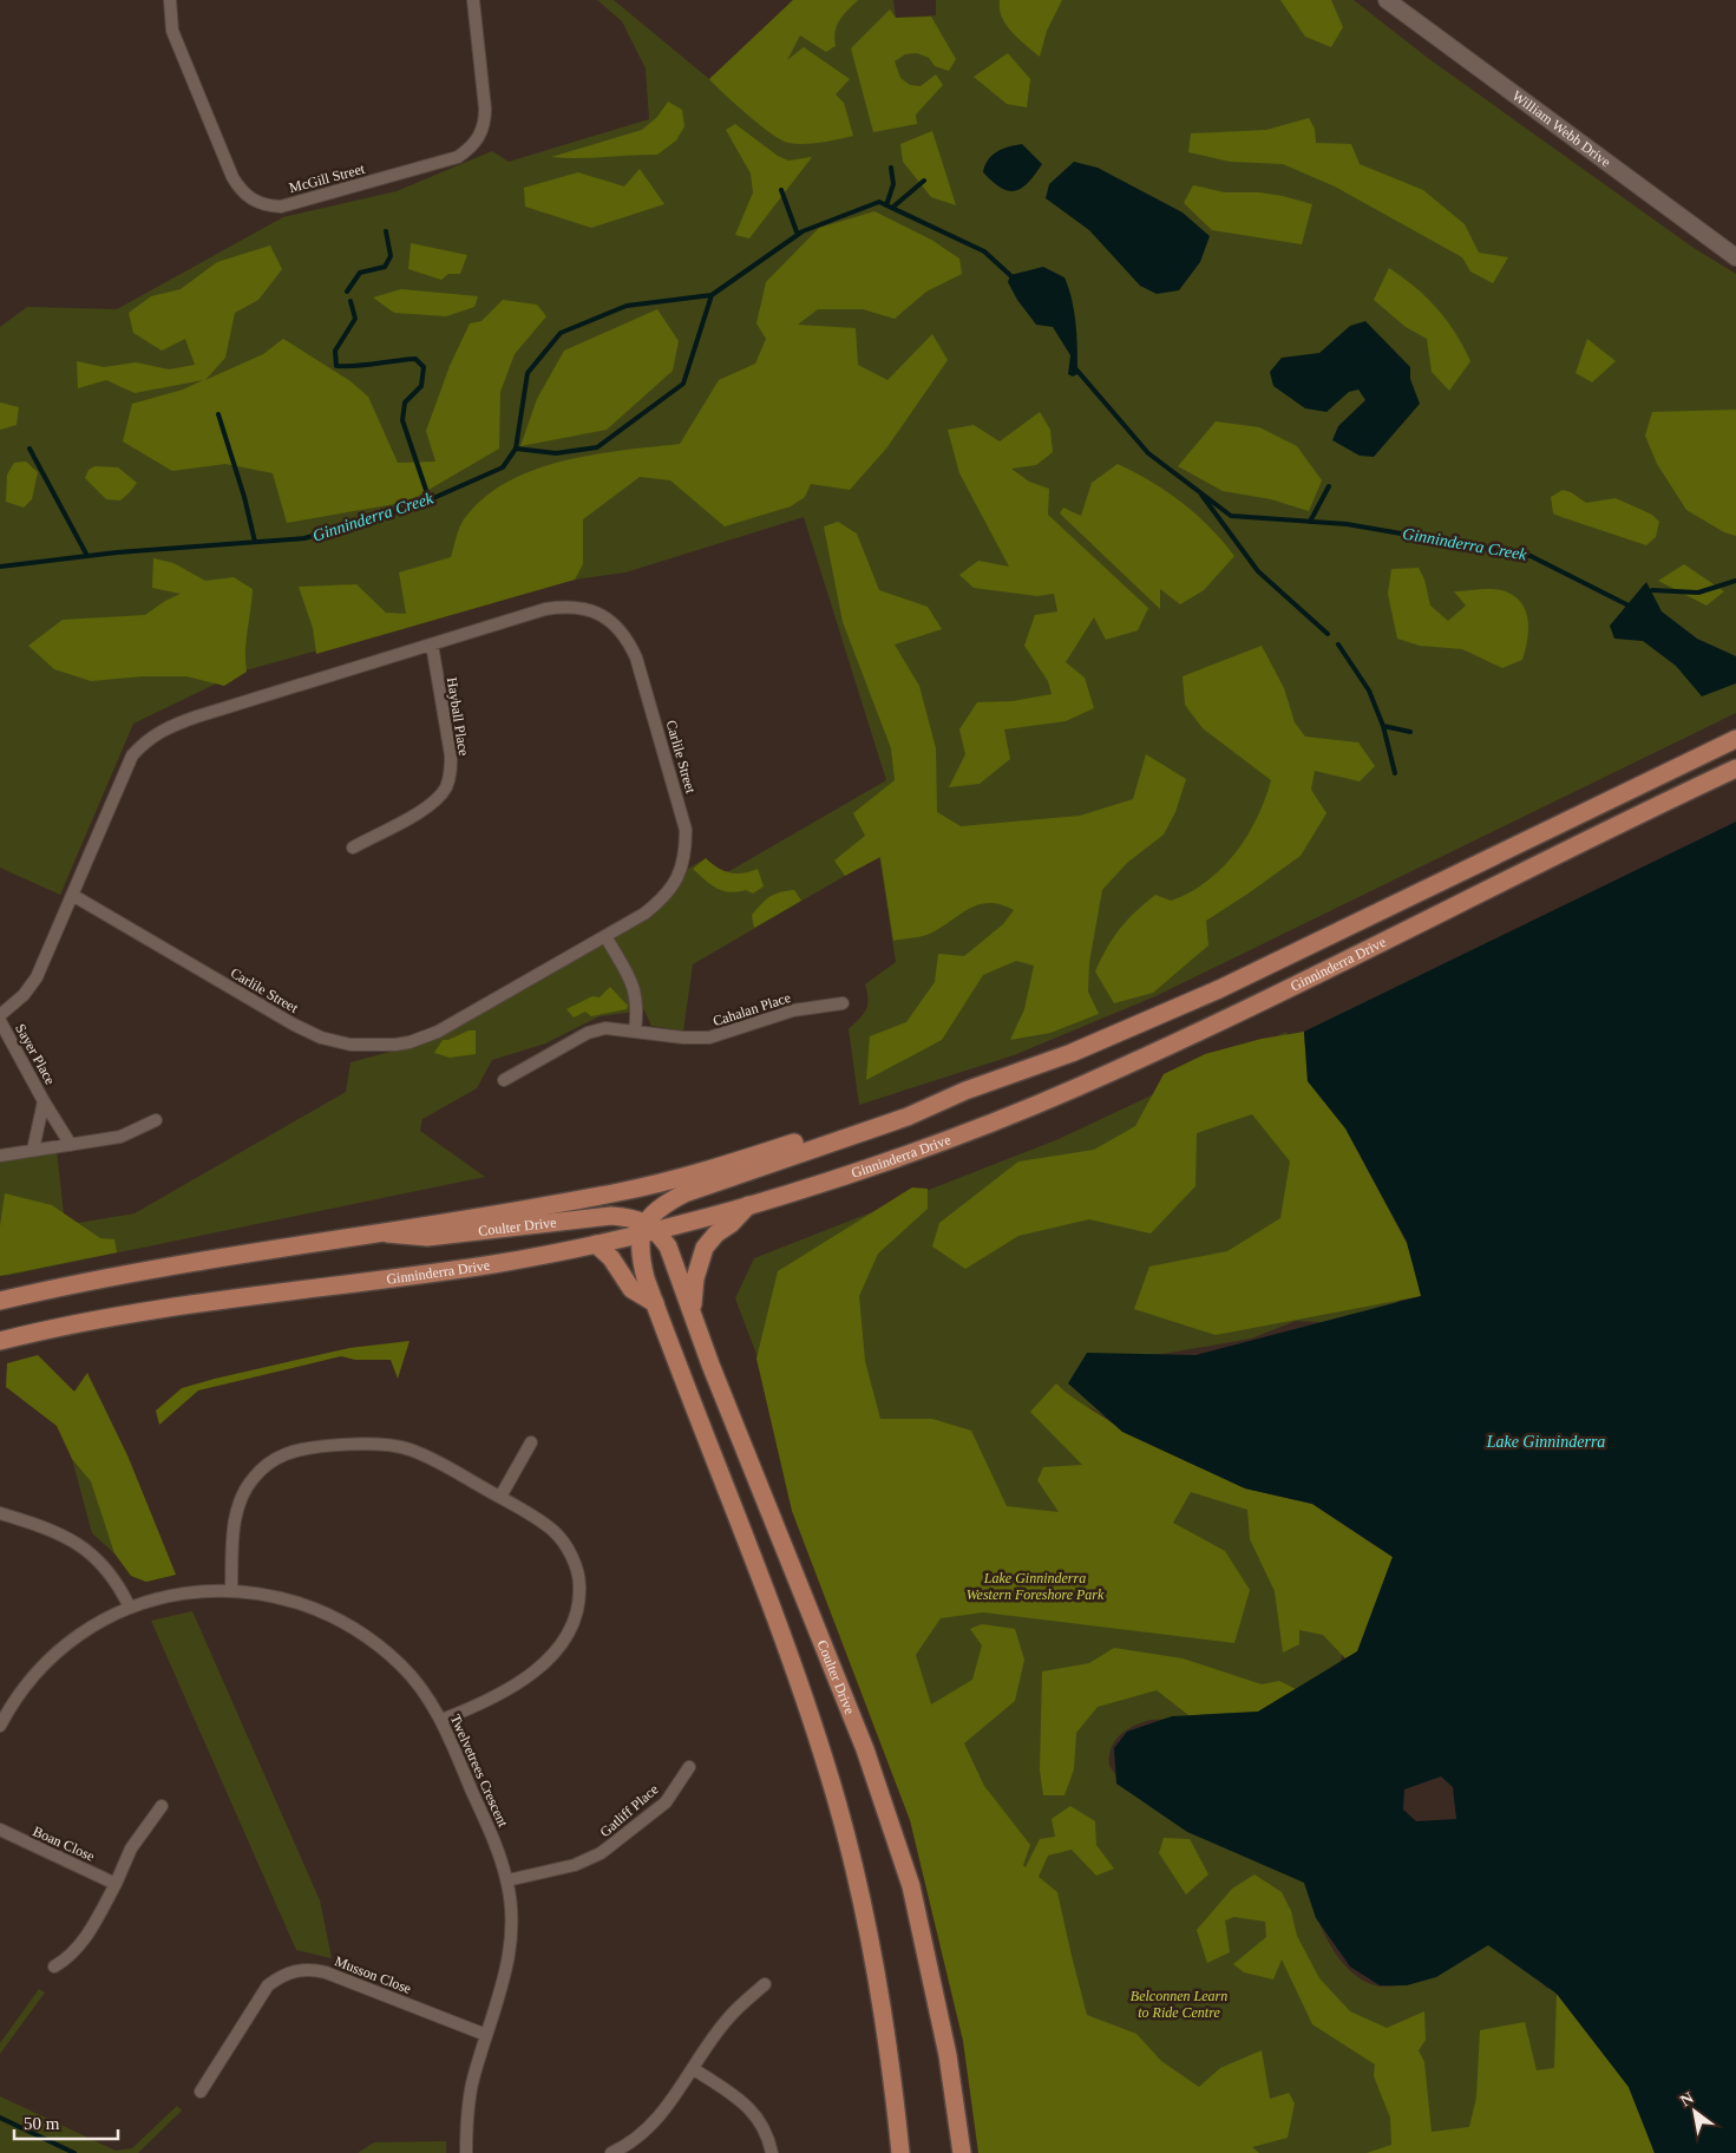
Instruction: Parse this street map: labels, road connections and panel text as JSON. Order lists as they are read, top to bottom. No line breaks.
{"streets":{"main road":["William Webb Drive","Ginninderra Drive","Coulter Drive"],"street":["McGill Street","Hayball Place","Carlile Street","Cahalan Place","Sayer Place","Twelvetrees Crescent","Gatliff Place","Boan Close","Musson Close"]},"crossings":[["Hayball Place","Carlile Street"],["Ginninderra Drive","Coulter Drive"],["Twelvetrees Crescent","Gatliff Place"],["Twelvetrees Crescent","Musson Close"]],"water":["Ginninderra Creek","Lake Ginninderra"],"parks":["Lake Ginninderra Western Foreshore Park","Belconnen Learn to Ride Centre"],"scale_bar":"50 m","north":"top left"}
